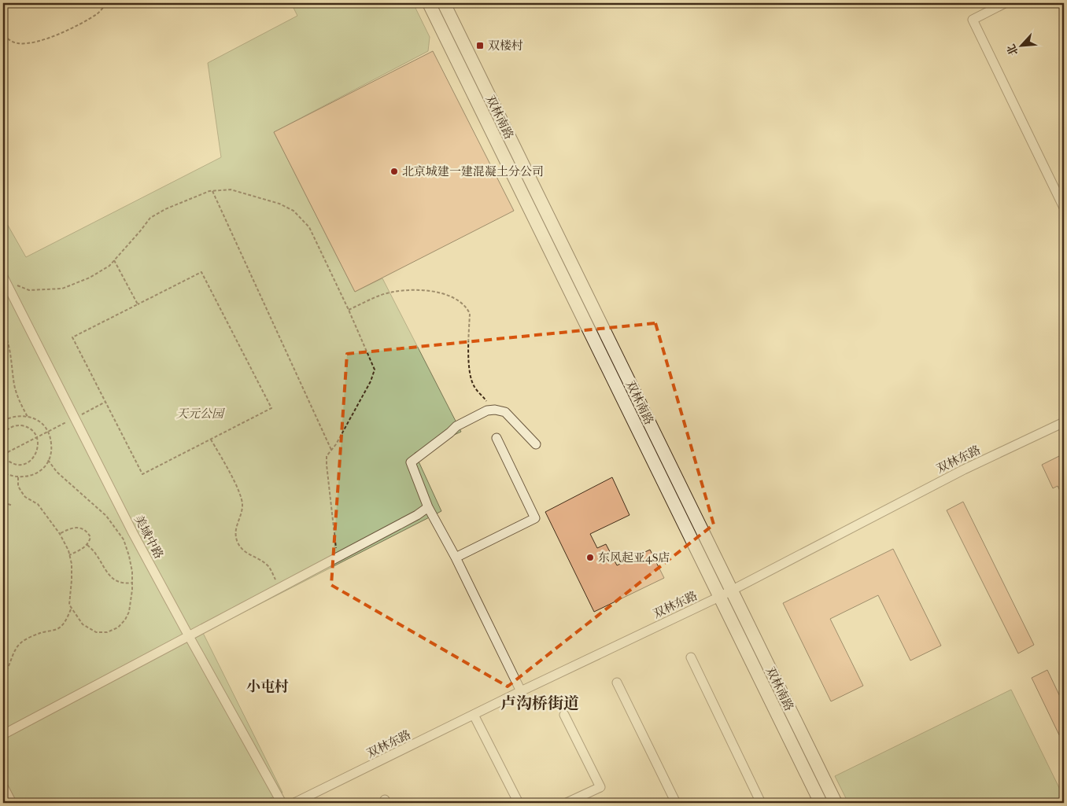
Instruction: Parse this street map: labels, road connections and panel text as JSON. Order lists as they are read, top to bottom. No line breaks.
{"streets":{"street":["双林南路","双林东路","美域中路"]},"crossings":[["双林南路","双林东路"]],"districts":["小屯村","卢沟桥街道"],"parks":["天元公园"],"places":{"transit":["双楼村"],"other":["北京城建一建混凝土分公司","东风起亚4S店"]},"north":"bottom left"}
